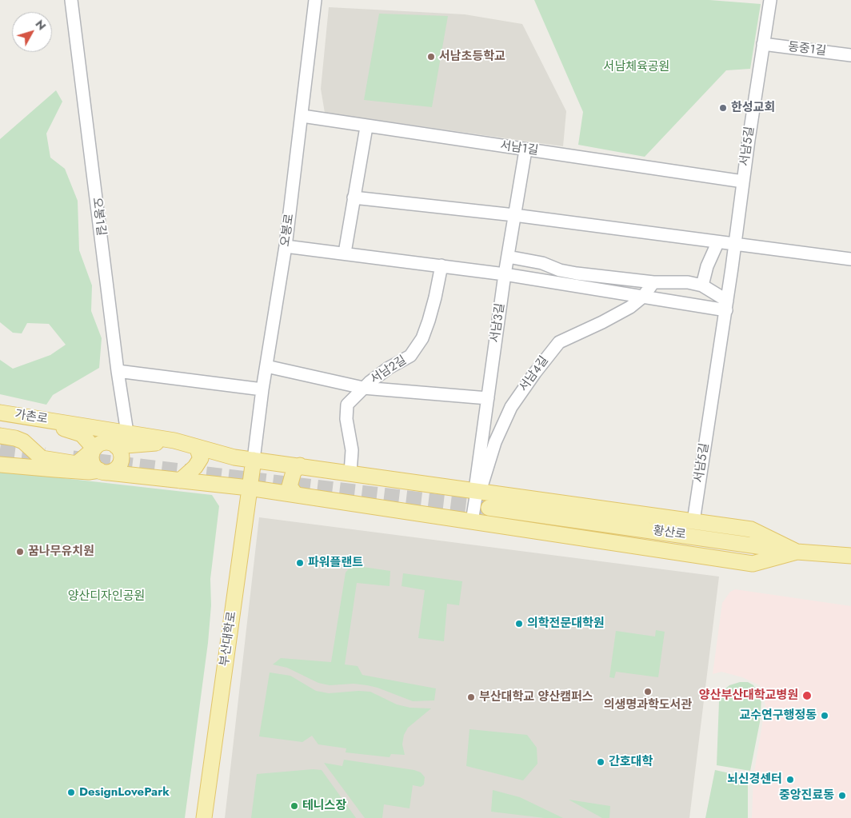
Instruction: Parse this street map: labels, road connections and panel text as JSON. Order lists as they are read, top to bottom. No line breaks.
{"streets":{"main road":["가촌로","황산로","부산대학로"],"street":["동중1길","서남5길","서남1길","오봉1길","오봉로","서남3길","서남2길","서남4길"]},"crossings":[["동중1길","서남5길"],["서남5길","서남1길"],["서남5길","가촌로"],["서남1길","오봉로"],["서남1길","서남3길"],["오봉1길","가촌로"],["오봉로","가촌로"],["오봉로","부산대학로"],["서남3길","서남4길"],["서남3길","가촌로"],["서남2길","가촌로"],["서남4길","가촌로"],["가촌로","황산로"],["가촌로","부산대학로"]],"parks":["서남체육공원","양산디자인공원"],"places":["서남초등학교","한성교회","꿈나무유치원","파워플랜트","의학전문대학원","의생명과학도서관","양산부산대학교병원","부산대학교 양산캠퍼스","교수연구행정동","간호대학","뇌신경센터","DesignLovePark","중앙진료동","테니스장"],"north":"top right"}
